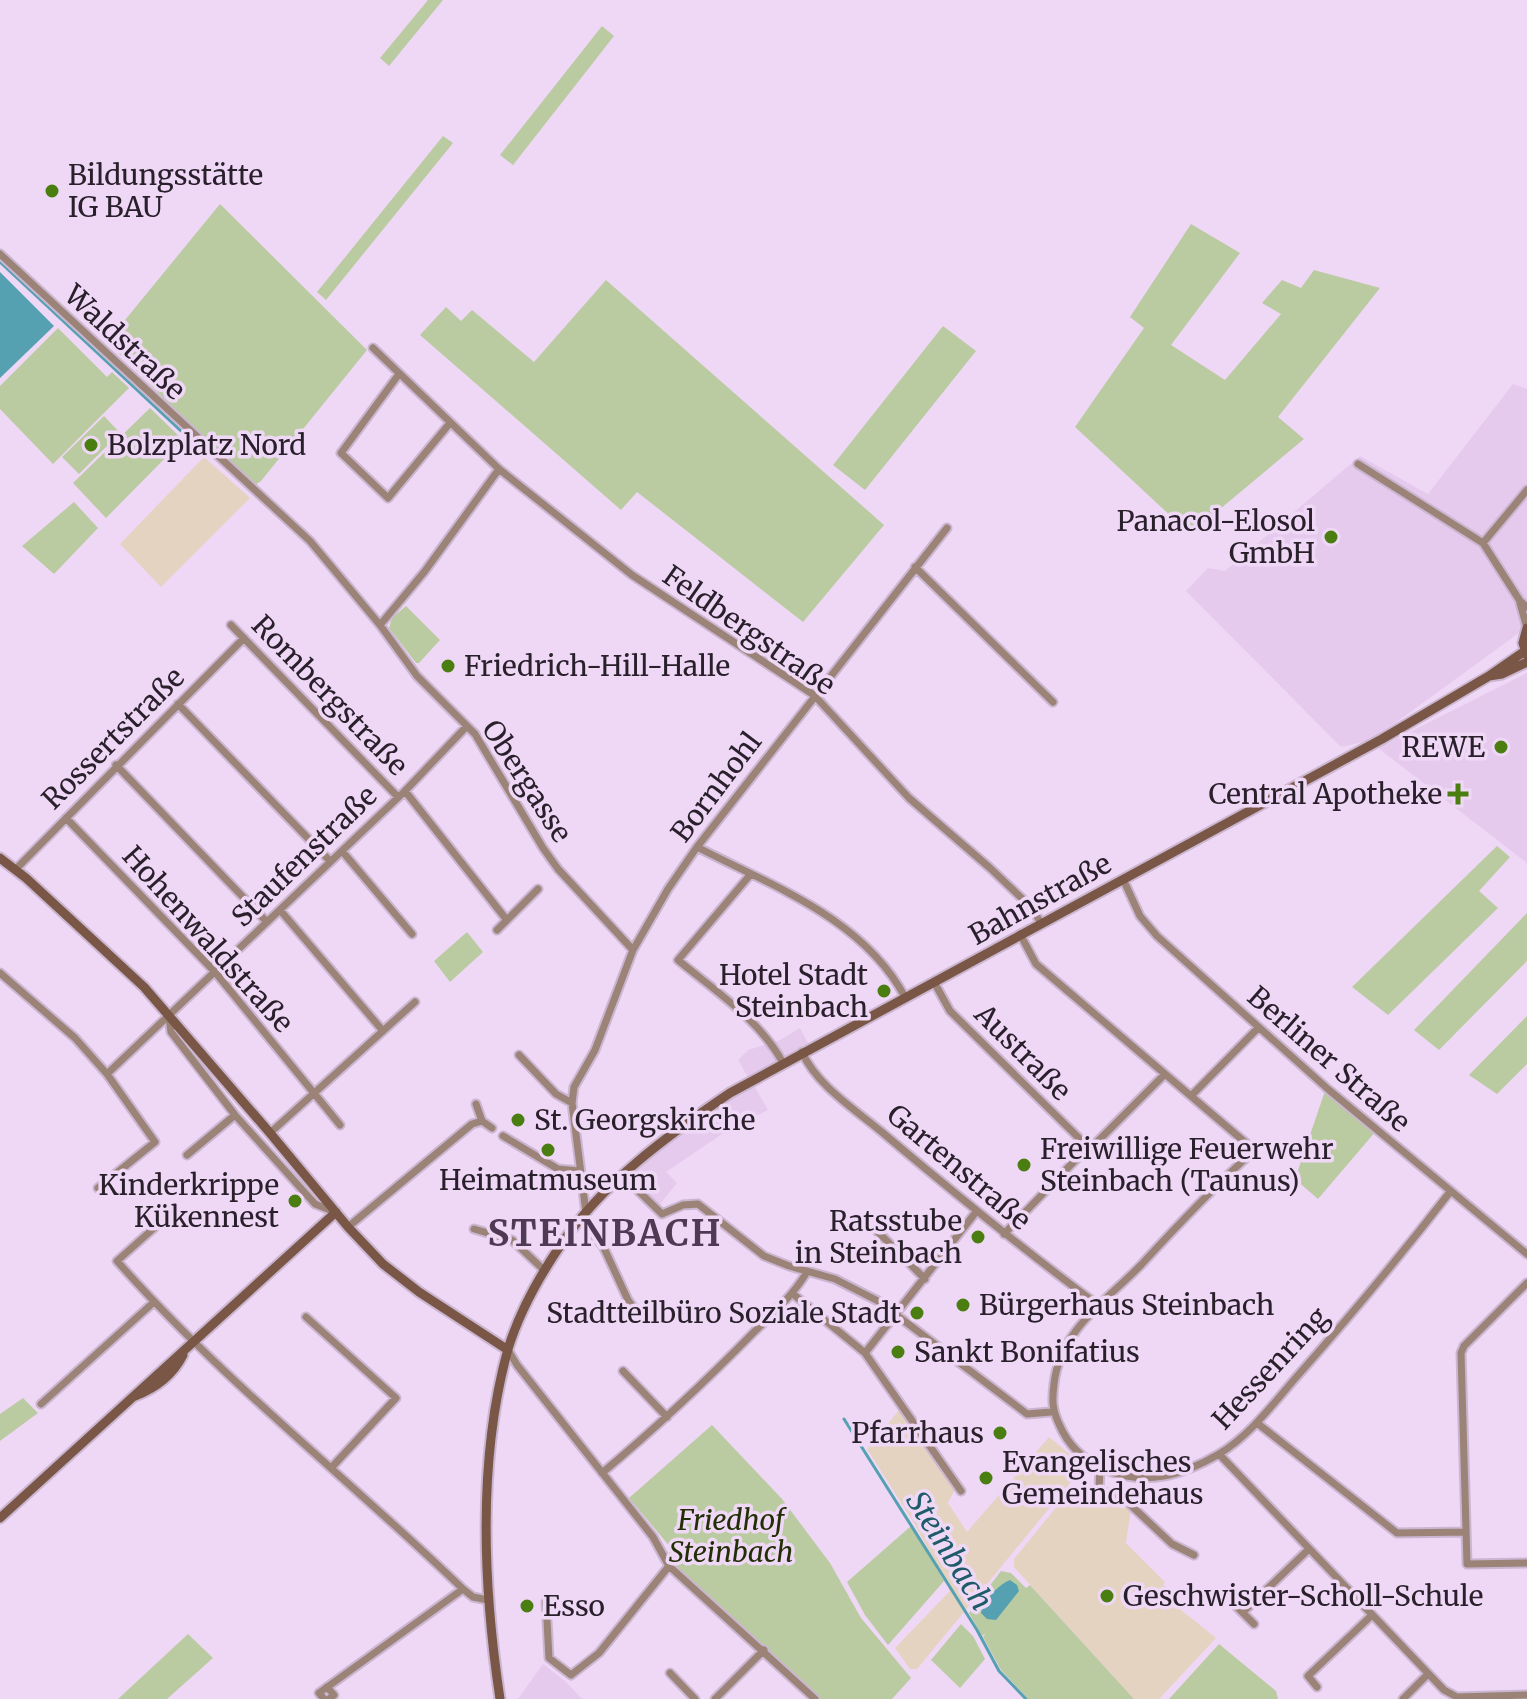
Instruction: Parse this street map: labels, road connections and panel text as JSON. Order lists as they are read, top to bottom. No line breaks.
{"streets":{"main road":["Bahnstraße"],"street":["Waldstraße","Feldbergstraße","Rombergstraße","Rossertstraße","Obergasse","Bornhohl","Staufenstraße","Hohenwaldstraße","Austraße","Berliner Straße","Gartenstraße","Hessenring"]},"crossings":[["Waldstraße","Obergasse"],["Feldbergstraße","Bornhohl"],["Feldbergstraße","Bahnstraße"],["Rombergstraße","Rossertstraße"],["Rombergstraße","Staufenstraße"],["Rossertstraße","Hohenwaldstraße"],["Obergasse","Bornhohl"],["Obergasse","Staufenstraße"],["Bornhohl","Bahnstraße"],["Staufenstraße","Hohenwaldstraße"],["Bahnstraße","Austraße"],["Bahnstraße","Berliner Straße"],["Bahnstraße","Gartenstraße"],["Berliner Straße","Hessenring"]],"districts":["STEINBACH"],"water":["Steinbach"],"parks":["Friedhof Steinbach"],"places":{"other":["Bildungsstätte IG BAU","Bolzplatz Nord","Panacol-Elosol GmbH","Friedrich-Hill-Halle","REWE","Hotel Stadt Steinbach","St. Georgskirche","Heimatmuseum","Freiwillige Feuerwehr Steinbach (Taunus)","Kinderkrippe Kükennest","Ratsstube in Steinbach","Bürgerhaus Steinbach","Stadtteilbüro Soziale Stadt","Sankt Bonifatius","Pfarrhaus","Evangelisches Gemeindehaus","Geschwister-Scholl-Schule","Esso"],"health":["Central Apotheke"]}}
